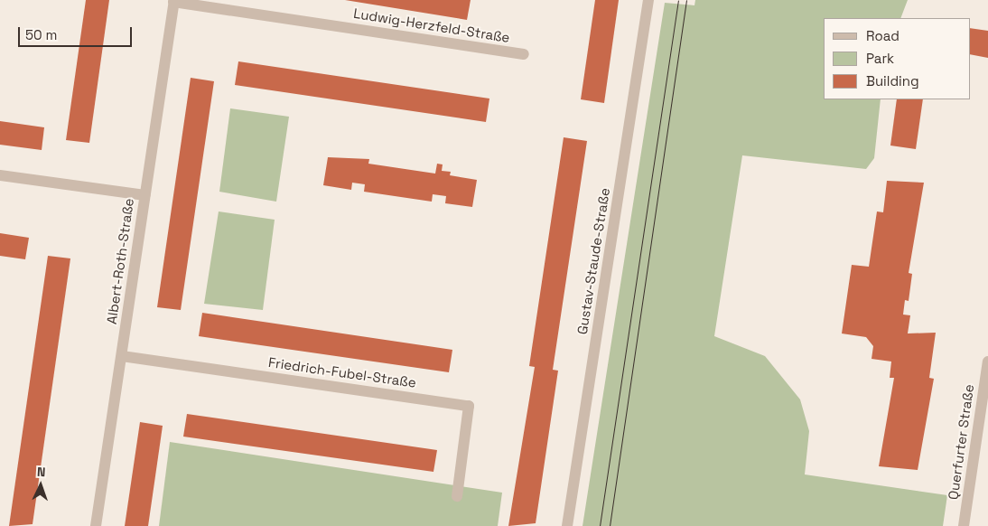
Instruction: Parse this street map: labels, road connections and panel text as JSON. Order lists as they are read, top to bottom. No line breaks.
{"streets":{"street":["Ludwig-Herzfeld-Straße","Albert-Roth-Straße","Gustav-Staude-Straße","Friedrich-Fubel-Straße","Querfurter Straße"]},"crossings":[["Ludwig-Herzfeld-Straße","Albert-Roth-Straße"],["Albert-Roth-Straße","Friedrich-Fubel-Straße"]],"legend":["Road","Park","Building"],"scale_bar":"50 m","north":"top"}
